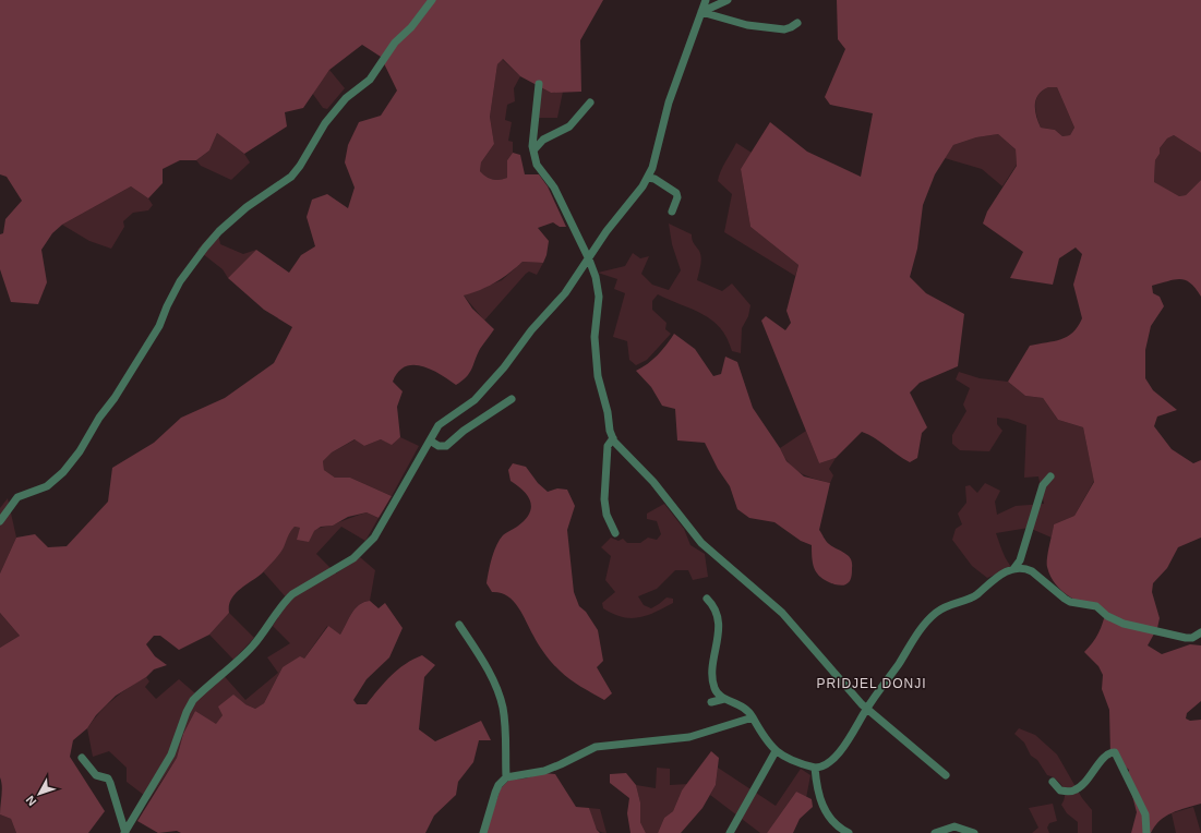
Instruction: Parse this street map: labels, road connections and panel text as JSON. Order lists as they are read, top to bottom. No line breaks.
{"districts":["PRIDJEL DONJI"],"north":"bottom left"}
